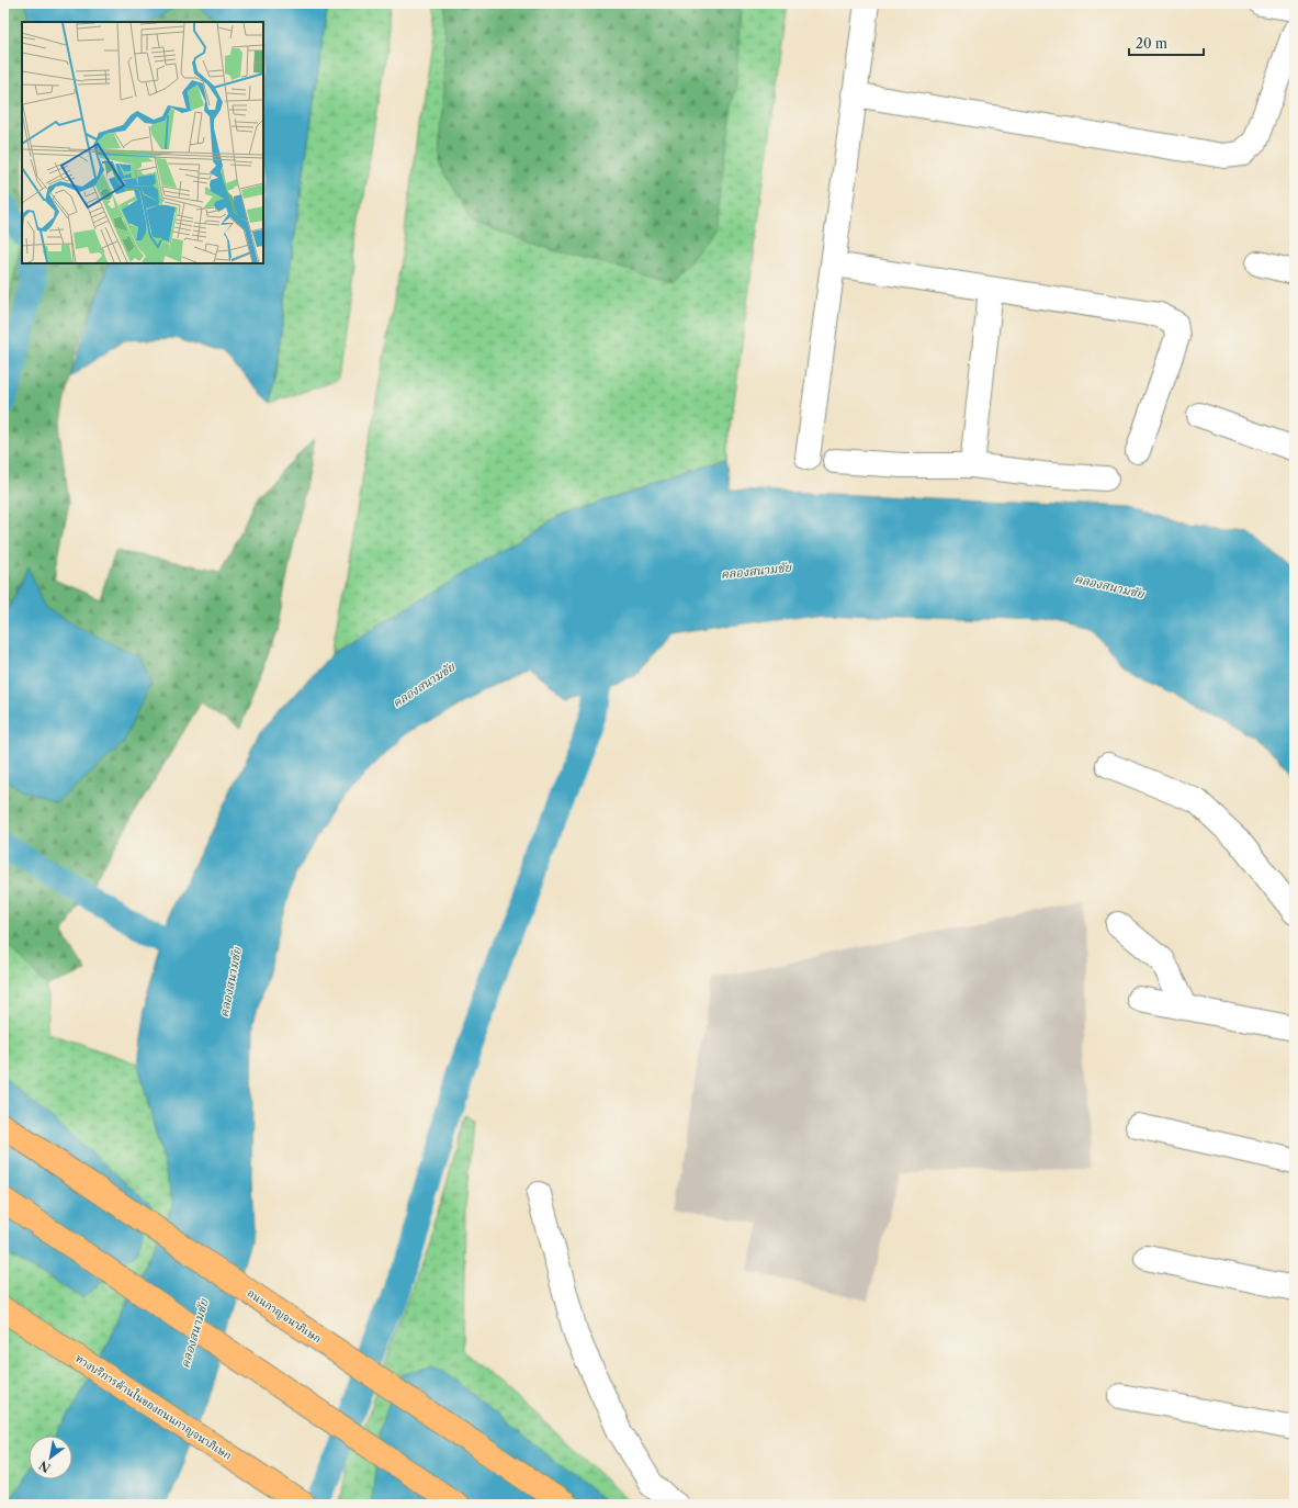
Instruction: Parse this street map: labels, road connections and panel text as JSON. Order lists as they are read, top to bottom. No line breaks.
{"streets":{"main road":["ถนนกาญจนาภิเษก","ทางบริการด้านในของถนนกาญจนาภิเษก"]},"water":["คลองสนามชัย"],"scale_bar":"20 m","north":"bottom left"}
